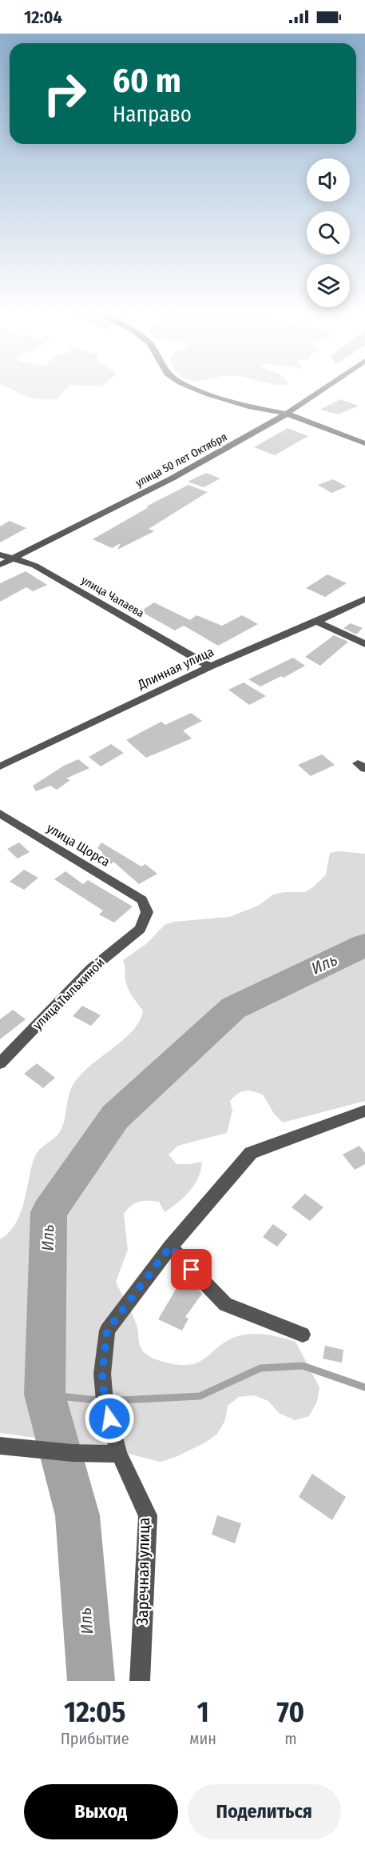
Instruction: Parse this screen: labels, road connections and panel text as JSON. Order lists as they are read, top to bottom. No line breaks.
{"streets":{"street":["улица 50 лет Октября","улица Чапаева","Длинная улица","улица Щорса","улица Тылькиной","Заречная улица"]},"crossings":[["улица 50 лет Октября","улица Чапаева"],["улица Чапаева","Длинная улица"],["улица Щорса","улица Тылькиной"]],"water":["Иль"],"page":{"status":"12:04","turn":["60 m","Направо"],"eta":["12:05","Прибытие","1","мин","70","m"],"buttons":["Выход","Поделиться"]}}
